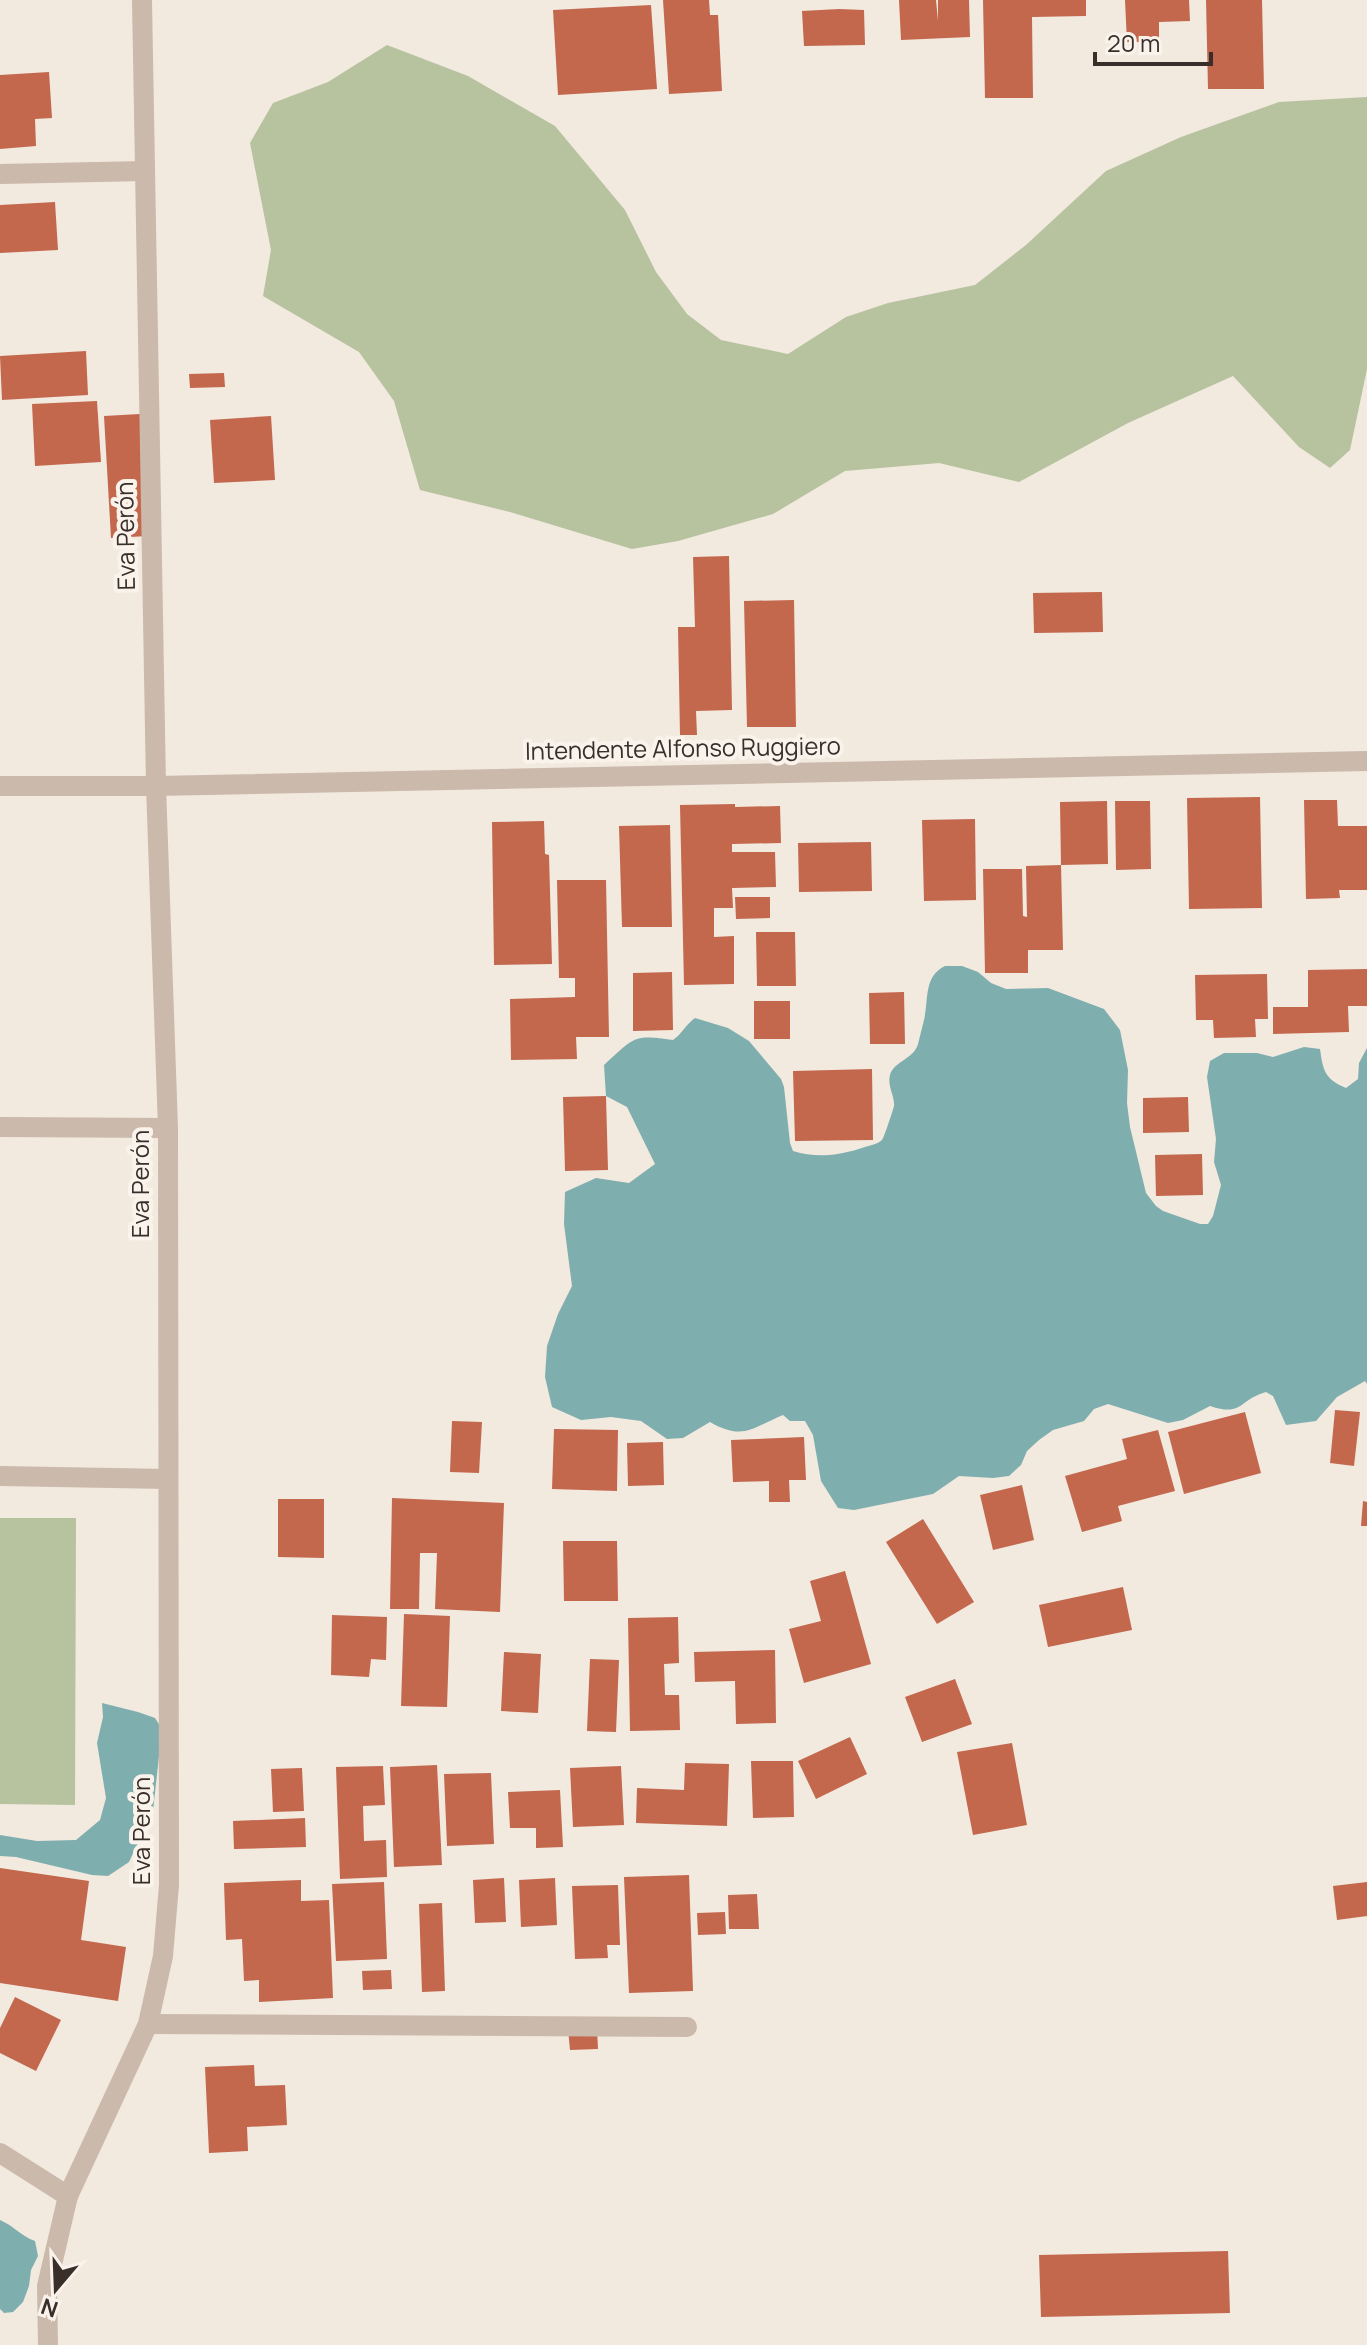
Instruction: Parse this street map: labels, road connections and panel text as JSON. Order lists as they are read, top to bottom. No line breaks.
{"streets":{"street":["Eva Perón","Intendente Alfonso Ruggiero"]},"crossings":[["Eva Perón","Intendente Alfonso Ruggiero"]],"scale_bar":"20 m","north":"bottom"}
